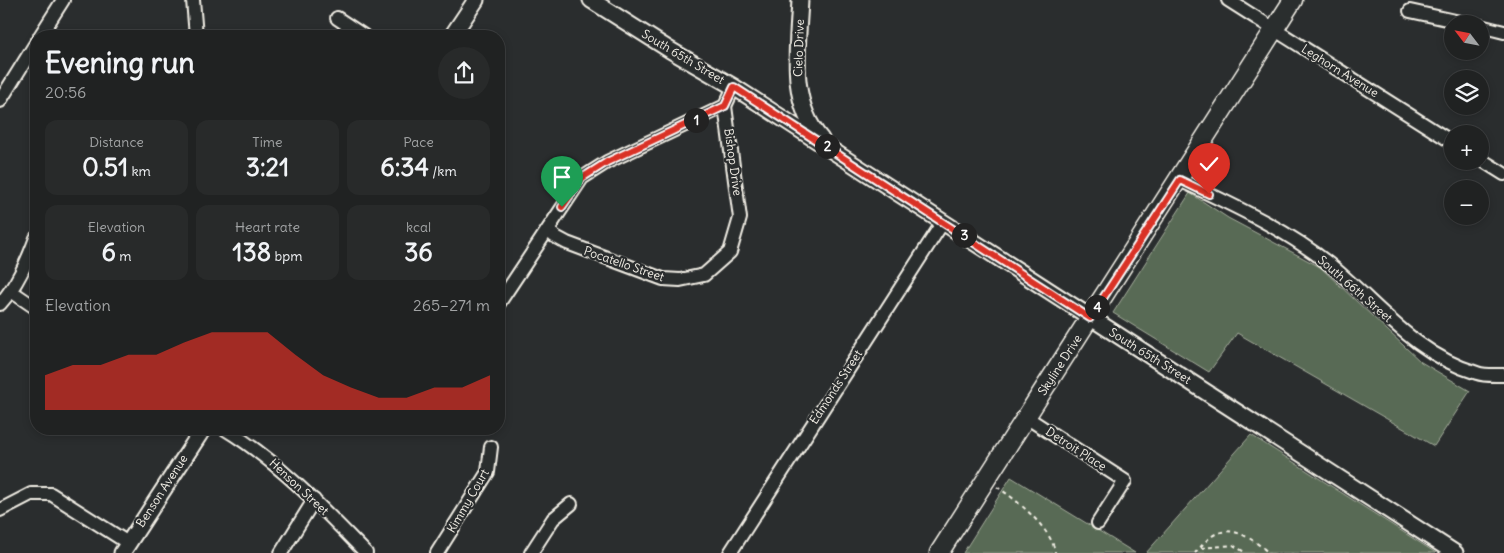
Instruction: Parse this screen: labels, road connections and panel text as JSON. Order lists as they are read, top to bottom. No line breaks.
{"streets":{"main road":["Skyline Drive"],"street":["Cielo Drive","South 65th Street","Leghorn Avenue","Bishop Drive","Pocatello Street","South 66th Street","Edmonds Street","Detroit Place","Henson Street","Benson Avenue","Kimmy Court"]},"crossings":[["Cielo Drive","South 65th Street"],["South 65th Street","Skyline Drive"],["South 65th Street","Edmonds Street"],["Leghorn Avenue","Skyline Drive"],["Bishop Drive","Pocatello Street"],["South 66th Street","Skyline Drive"],["Skyline Drive","Detroit Place"]],"north":"top left","page":{"map_buttons":["+","−"],"heading":["Evening run","20:56"],"pins":["1","2","3","4"],"stats":[["Distance","0.51 km"],["Time","3:21"],["Pace","6:34 /km"],["Elevation","6 m"],["Heart rate","138 bpm"],["kcal","36"]],"chart":["Elevation","265–271 m"]}}
